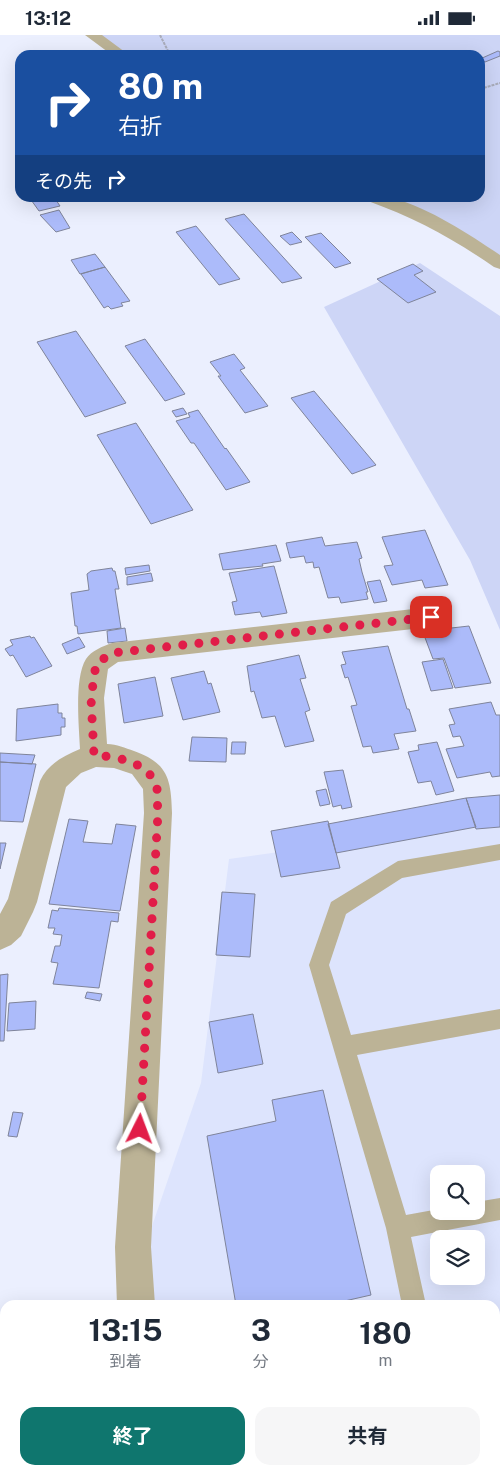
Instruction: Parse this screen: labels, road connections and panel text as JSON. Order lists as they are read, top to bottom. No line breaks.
{"page":{"status":"13:12","turn":["80 m","右折"],"then":"その先","eta":["13:15","到着","3","分","180","m"],"buttons":["終了","共有"]}}
